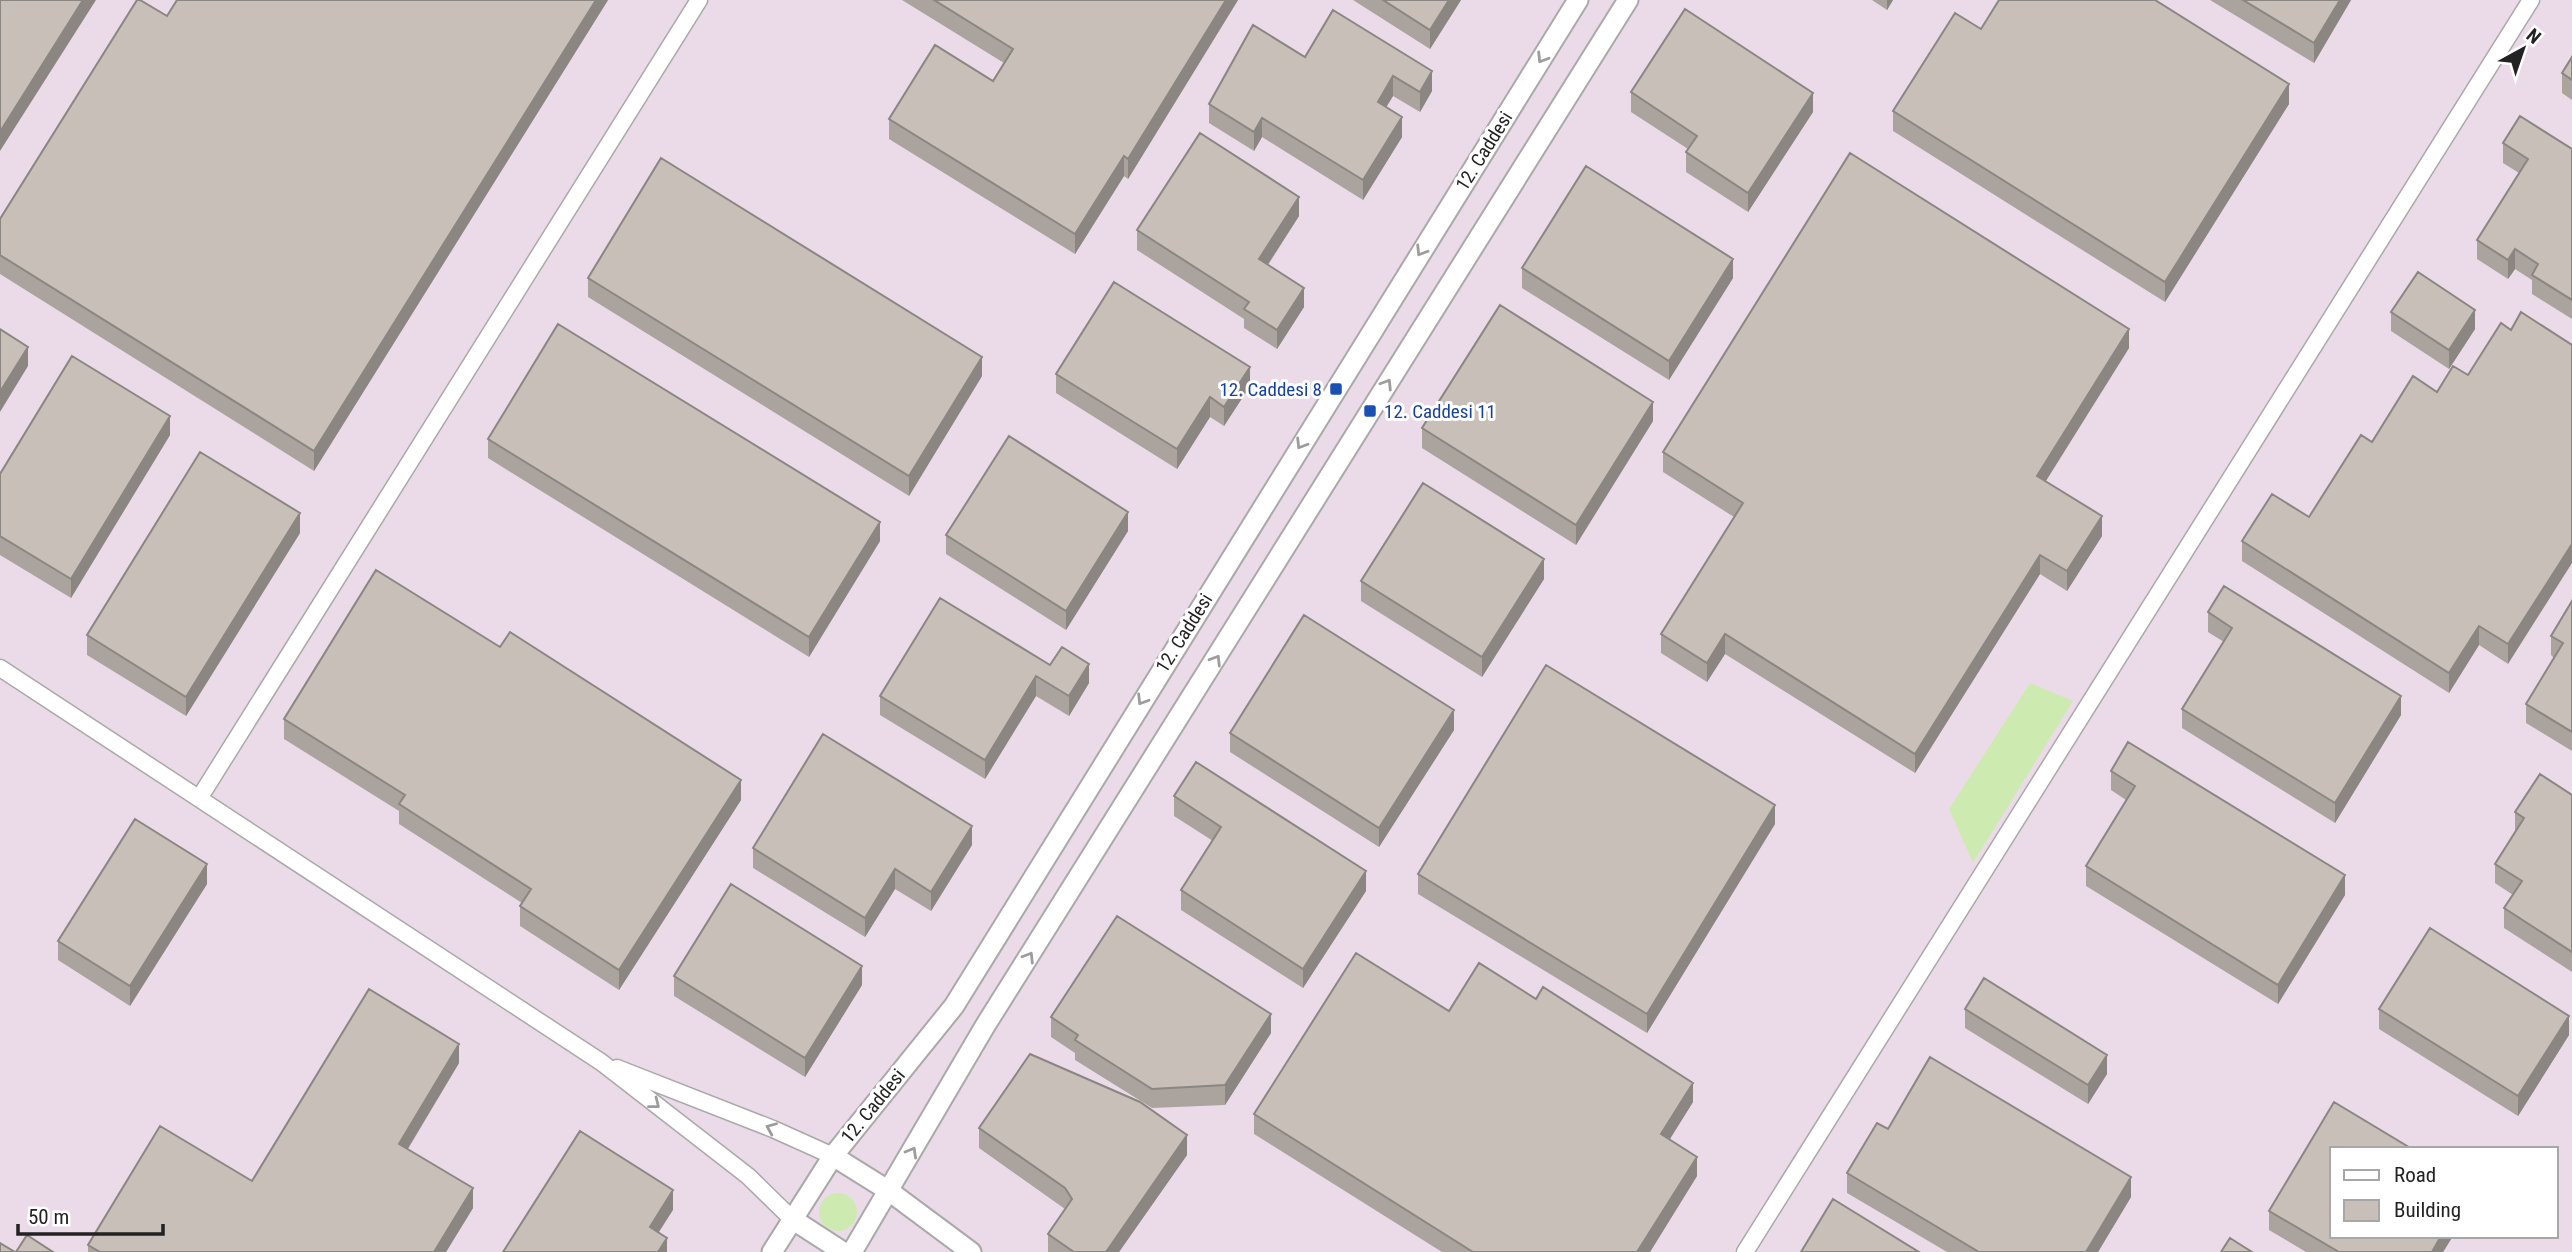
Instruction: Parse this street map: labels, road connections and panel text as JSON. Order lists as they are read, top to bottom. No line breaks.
{"streets":{"street":["12. Caddesi"]},"places":{"transit":["12. Caddesi 8","12. Caddesi 11"]},"legend":["Road","Building"],"scale_bar":"50 m","north":"top right"}
